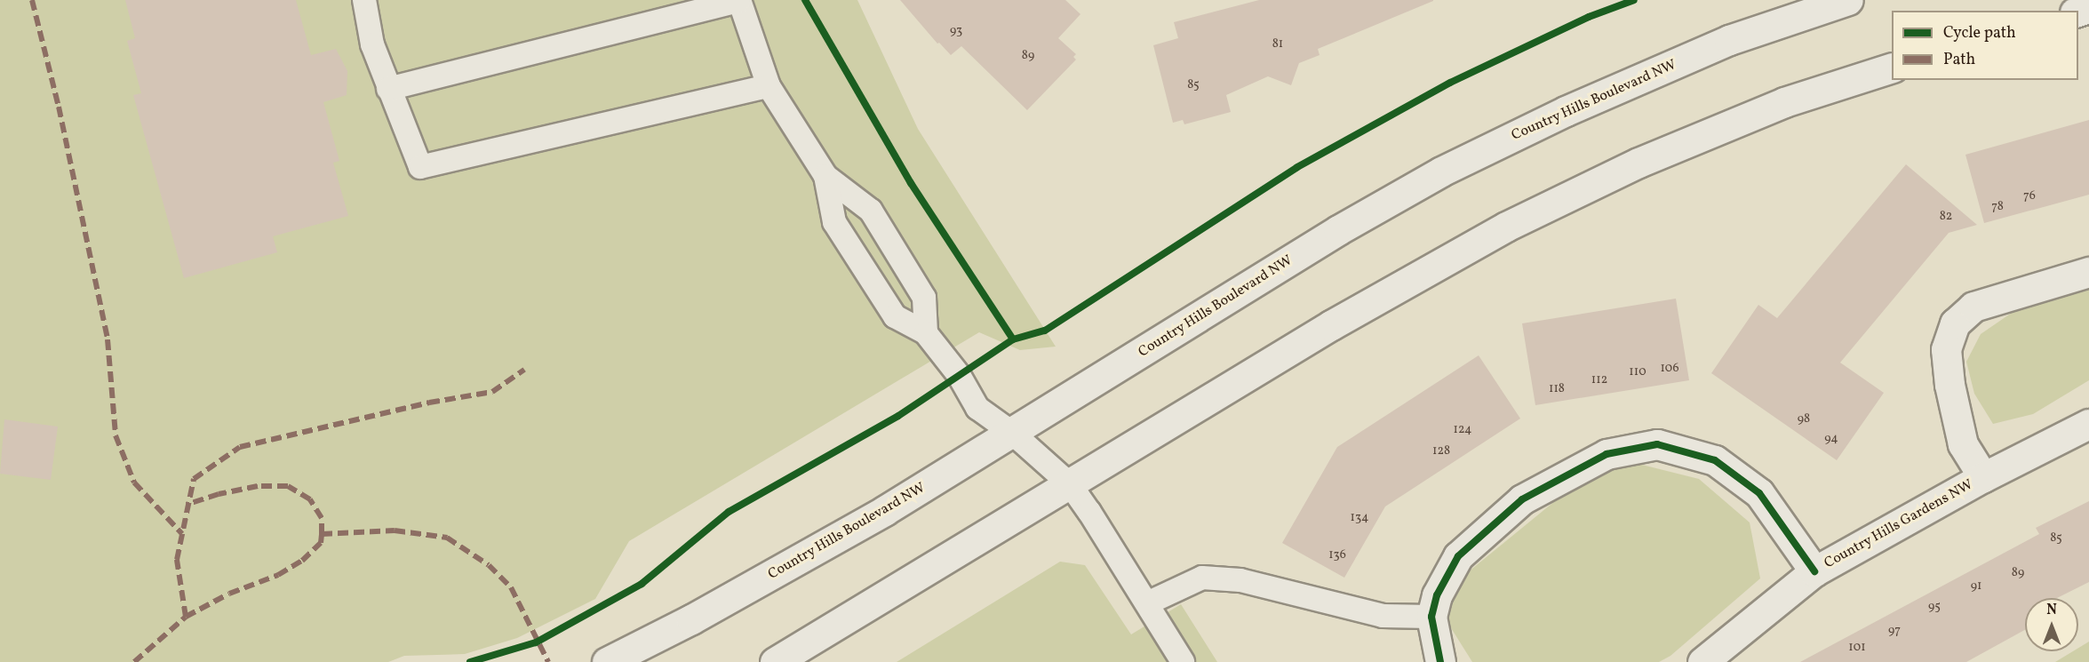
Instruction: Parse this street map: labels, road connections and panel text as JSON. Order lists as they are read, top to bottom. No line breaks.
{"streets":{"main road":["Country Hills Boulevard NW","Country Hills Gardens NW"]},"house_numbers":["93","81","89","85","76","78","82","106","110","112","118","98","124","94","128","134","85","136","89","91","95","97","101"],"legend":["Cycle path","Path"],"north":"top"}
